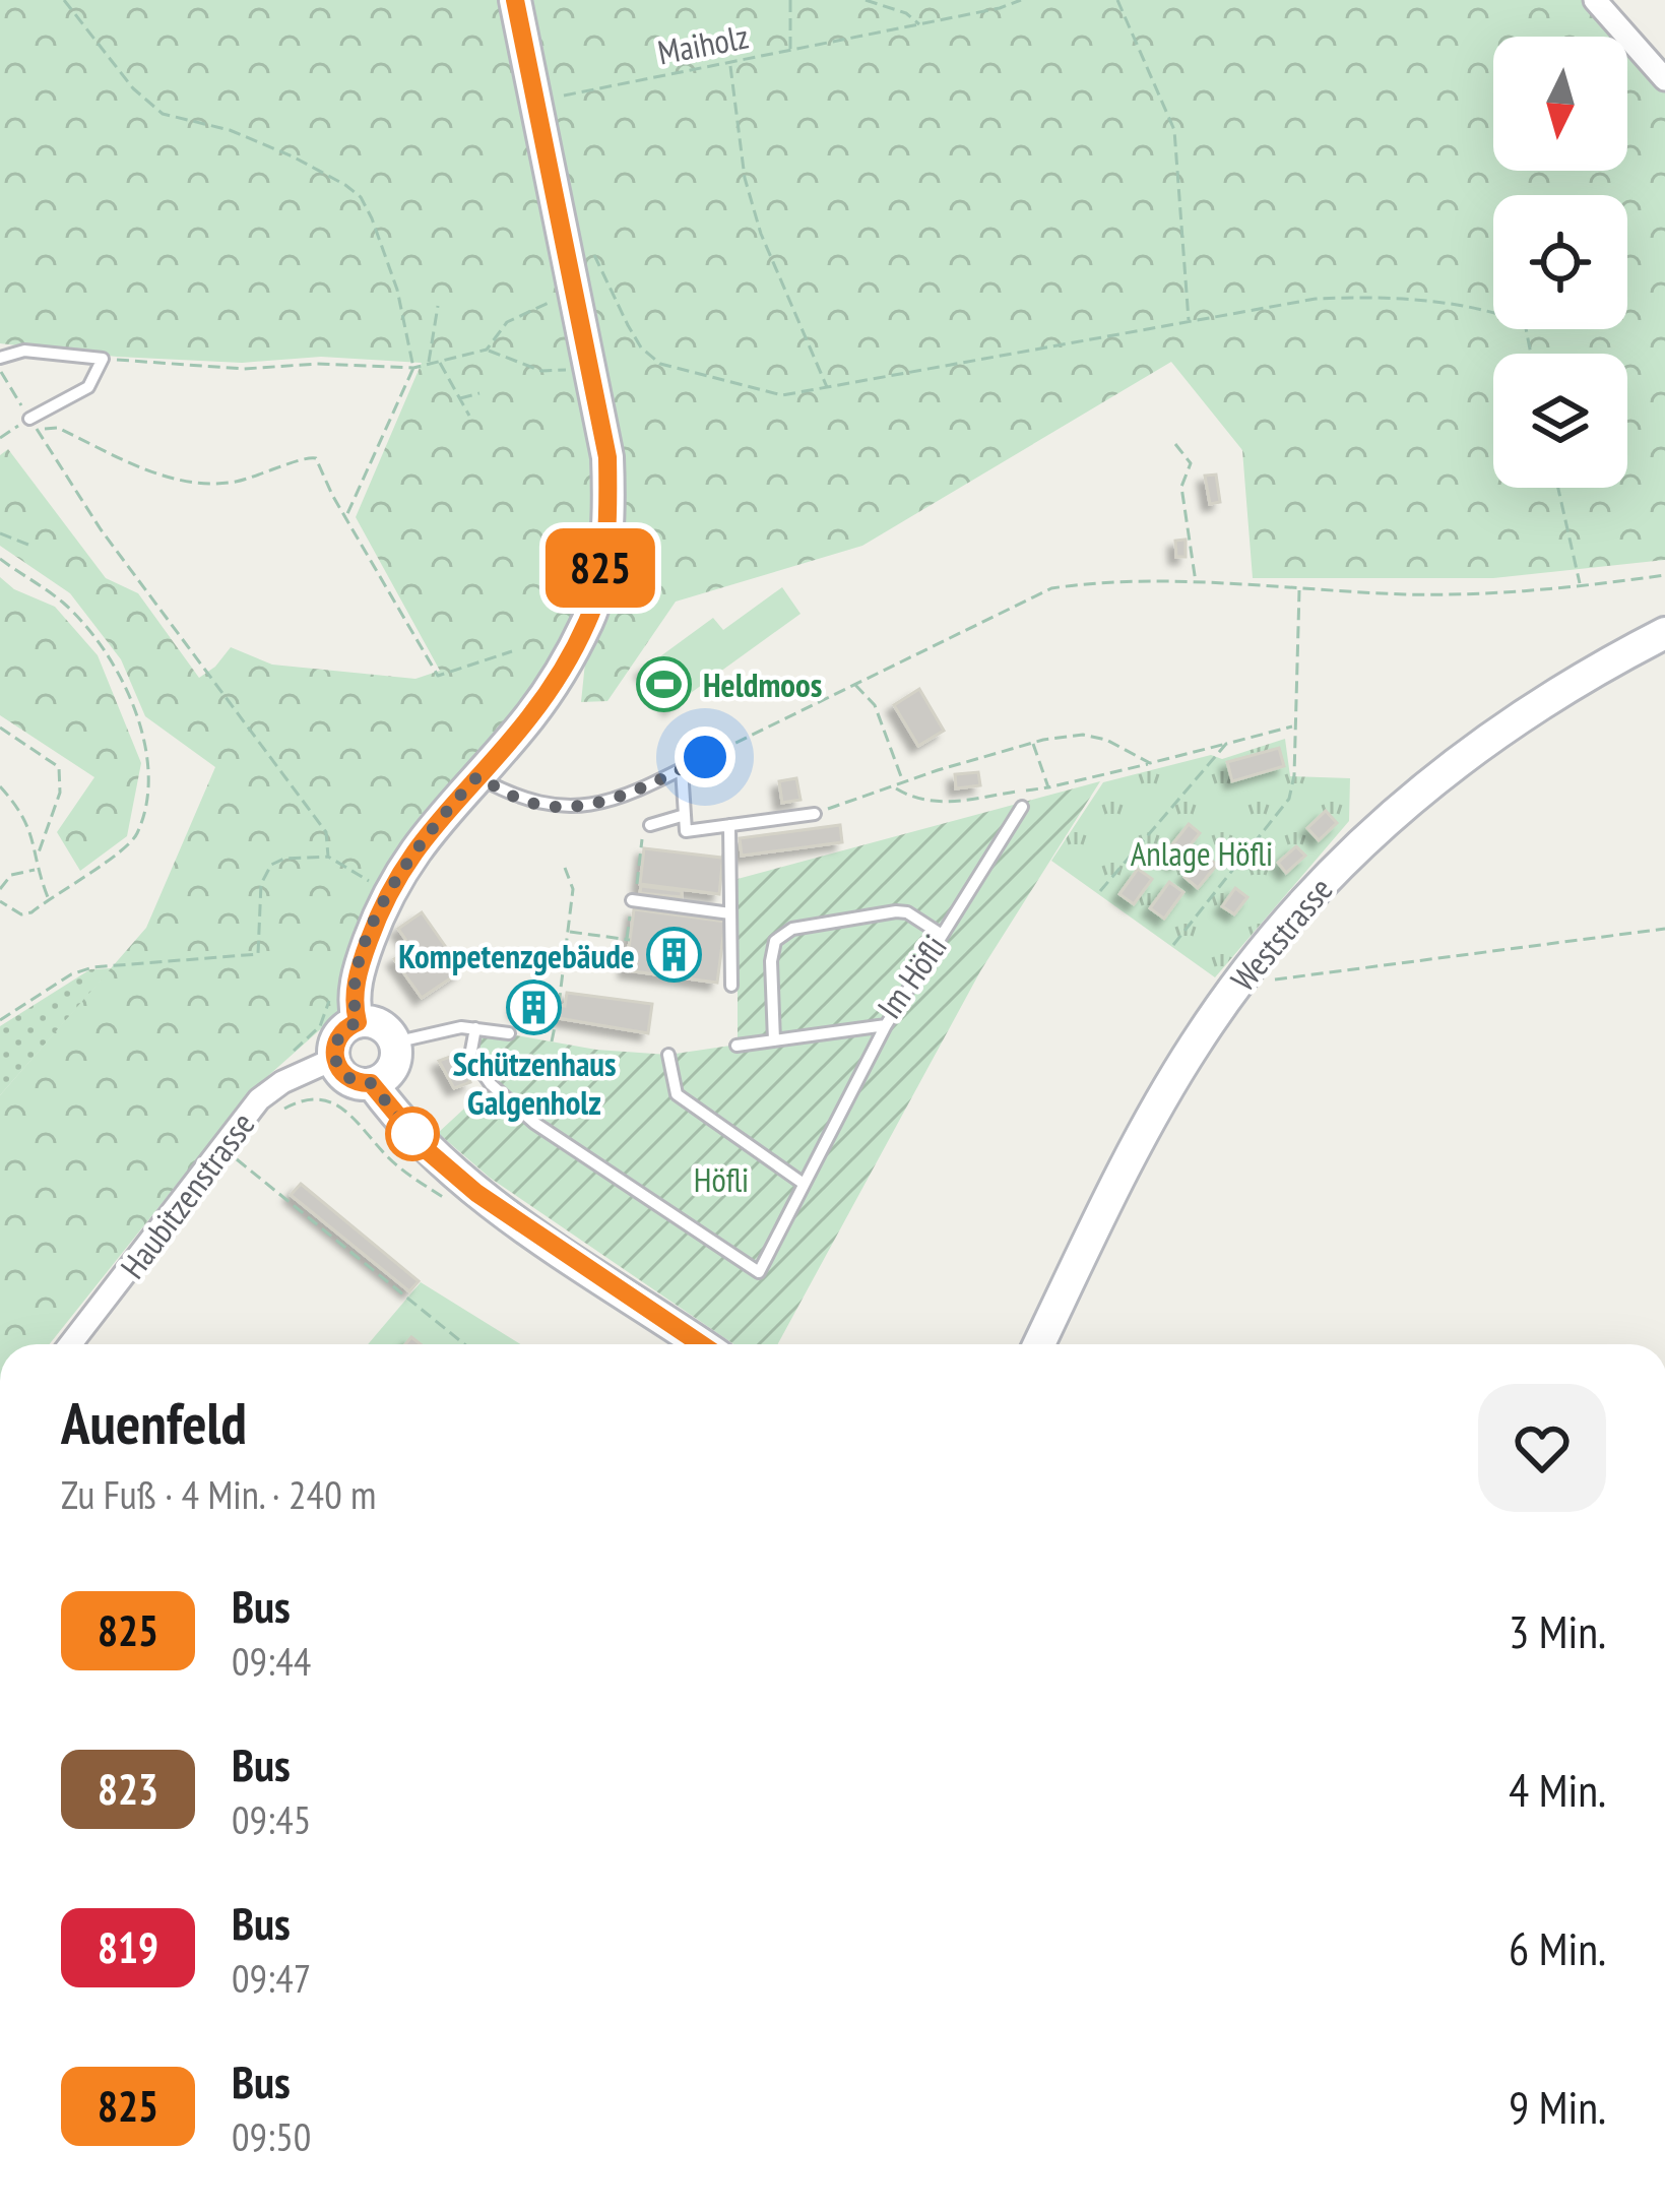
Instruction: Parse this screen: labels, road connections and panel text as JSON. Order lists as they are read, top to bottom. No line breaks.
{"streets":{"street":["Weststrasse","Haubitzenstrasse"],"lane":["Im Höfli"],"path":["Maiholz"]},"parks":["Anlage Höfli","Höfli"],"places":{"sports":["Heldmoos"],"building":["Kompetenzgebäude","Schützenhaus Galgenholz"]},"lines":["bus line 825"],"north":"bottom","page":{"on_map":"825","heading":["Auenfeld","Zu Fuß · 4 Min. · 240 m"],"list":[{"mark":"825","name":"Bus","note":"09:44","value":"3 Min."},{"mark":"823","name":"Bus","note":"09:45","value":"4 Min."},{"mark":"819","name":"Bus","note":"09:47","value":"6 Min."},{"mark":"825","name":"Bus","note":"09:50","value":"9 Min."}]}}
